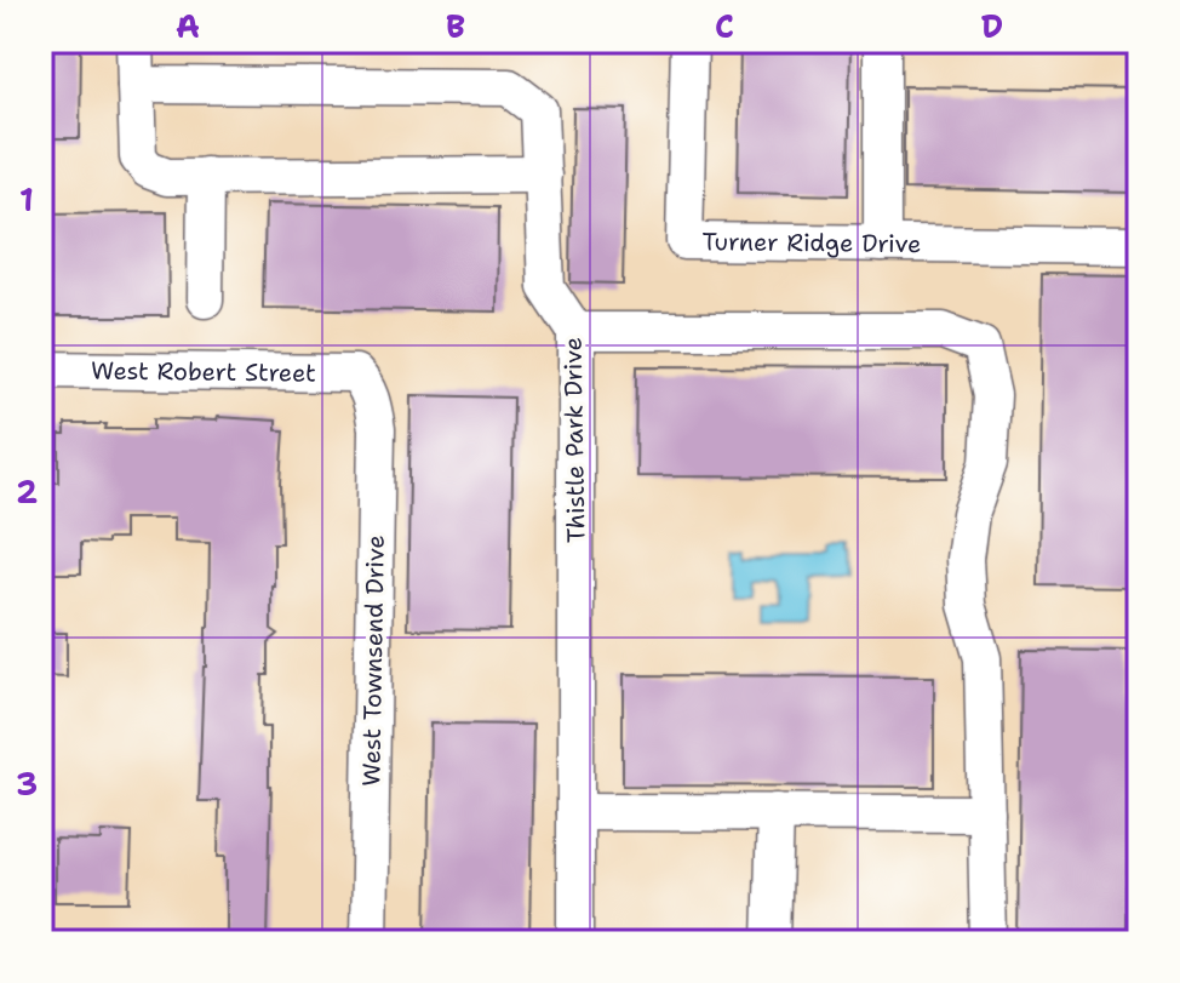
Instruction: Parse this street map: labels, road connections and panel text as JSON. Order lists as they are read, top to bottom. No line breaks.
{"streets":{"street":["Turner Ridge Drive","West Robert Street","Thistle Park Drive","West Townsend Drive"]},"crossings":[["West Robert Street","West Townsend Drive"]],"grid":{"columns":["A","B","C","D"],"rows":["1","2","3"]}}
